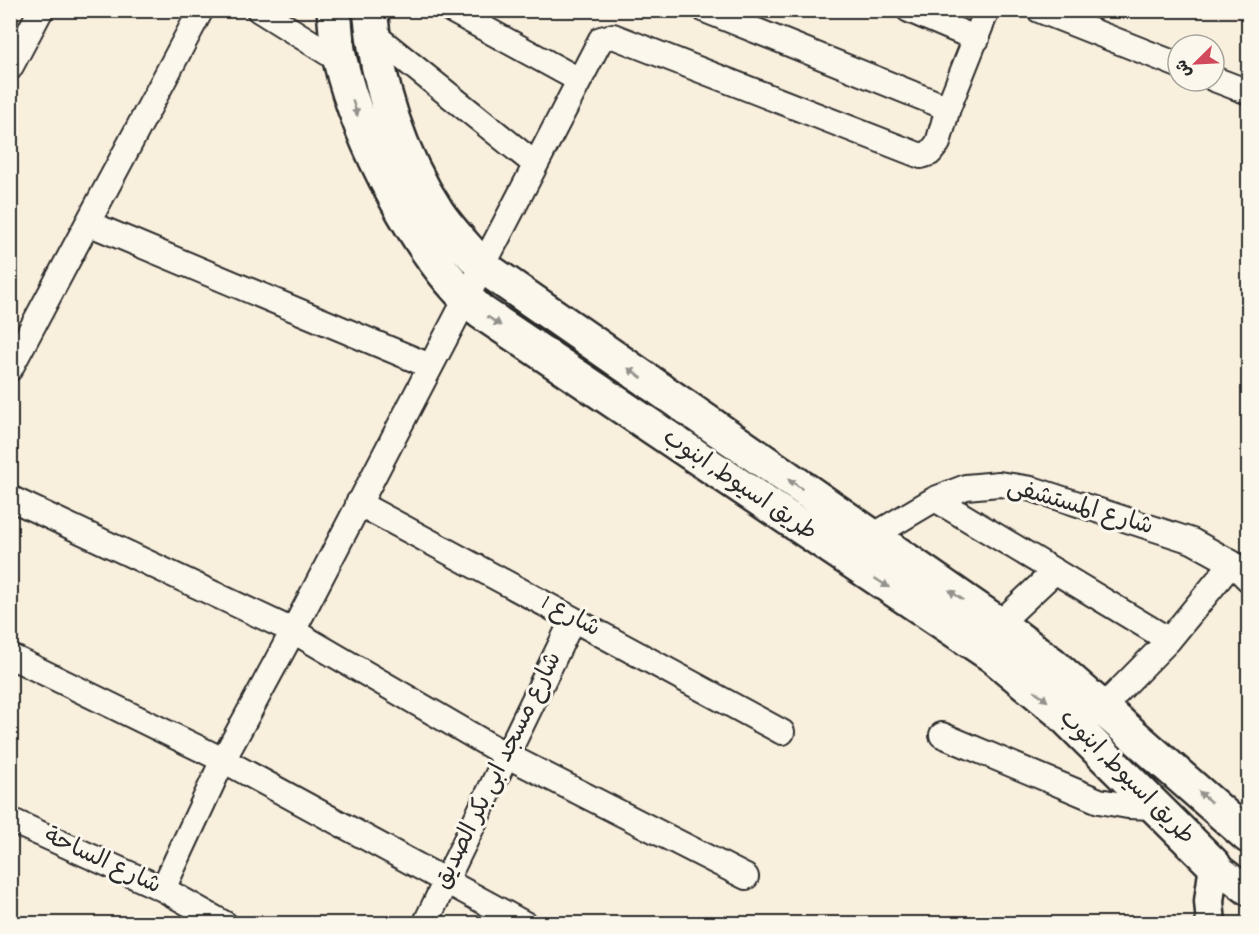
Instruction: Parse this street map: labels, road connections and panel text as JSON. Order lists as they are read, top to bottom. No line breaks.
{"streets":{"main road":["طريق اسيوط, ابنوب"],"street":["شارع المستشفى","شارع 1","شارع مسجد ابى بكر الصديق","شارع الساحة"]},"crossings":[["طريق اسيوط, ابنوب","شارع المستشفى"],["شارع 1","شارع مسجد ابى بكر الصديق"]],"north":"bottom left"}
